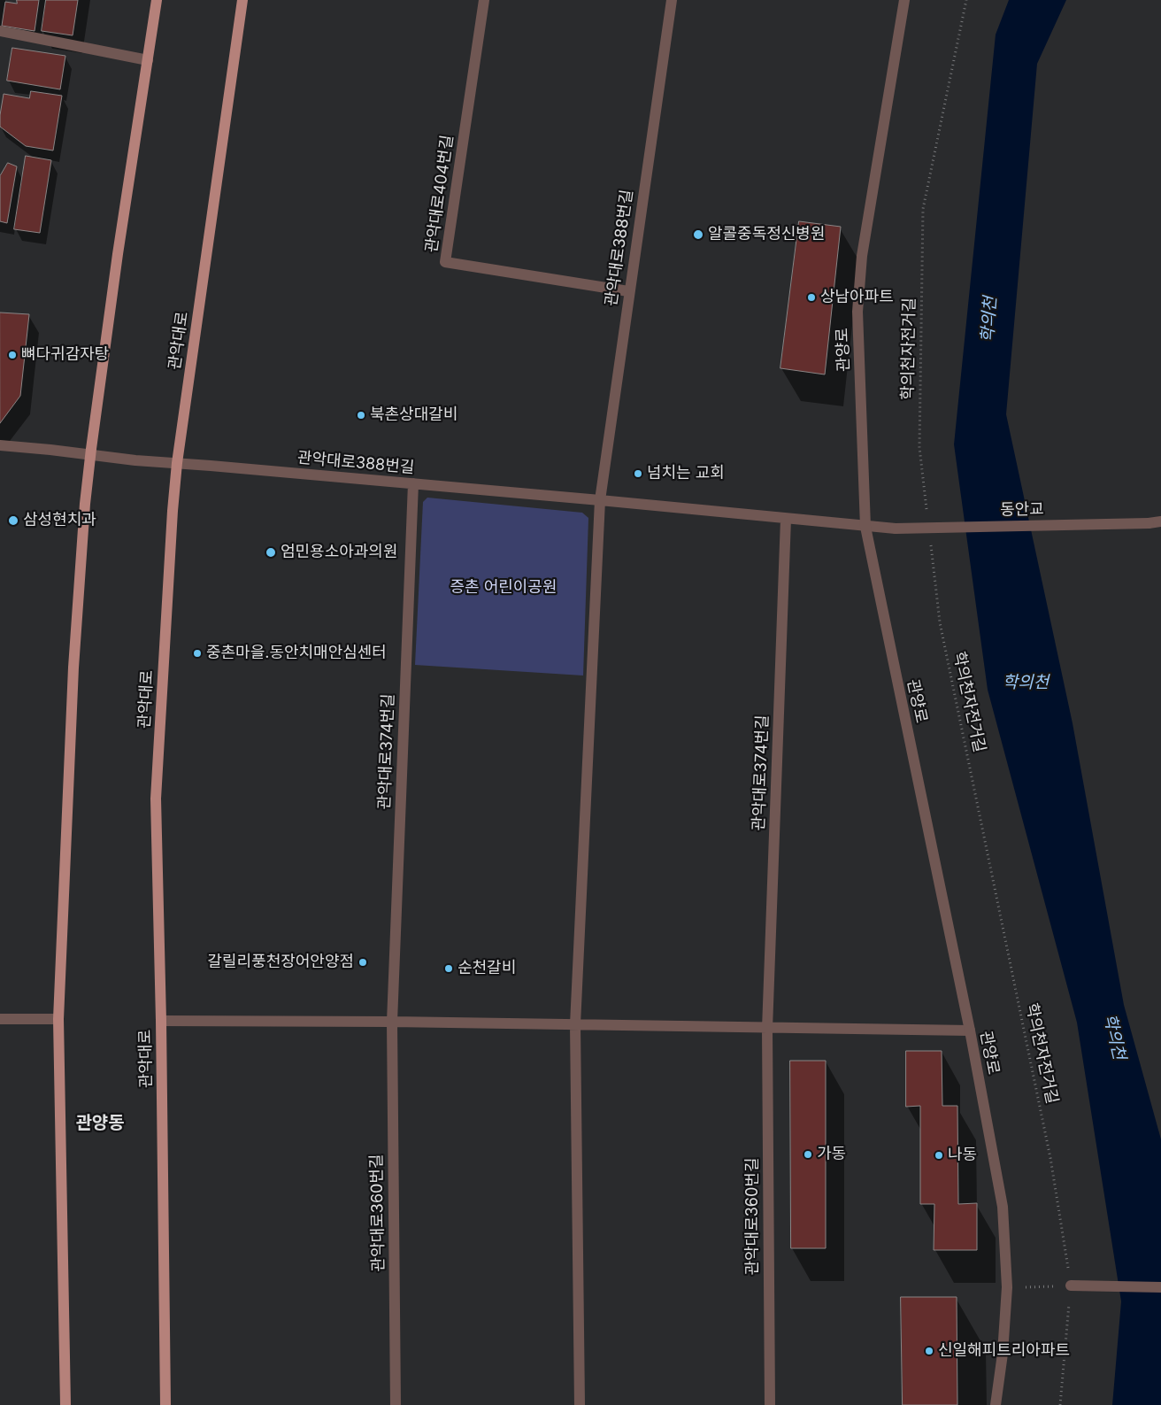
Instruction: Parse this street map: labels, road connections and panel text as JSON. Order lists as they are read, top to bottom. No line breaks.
{"streets":{"main road":["관악대로"],"street":["관악대로404번길","관악대로388번길","관양로","동안교","관악대로374번길","관악대로360번길"],"path":["학의천자전거길"]},"crossings":[["관악대로404번길","관악대로388번길"],["관악대로388번길","관악대로"],["관악대로388번길","관양로"],["관악대로388번길","동안교"],["관악대로388번길","관악대로374번길"],["관양로","동안교"],["관악대로374번길","관악대로360번길"]],"districts":["관양동"],"water":["학의천"],"parks":["증촌 어린이공원"],"places":["알콜중독정신병원","상남아파트","뼈다귀감자탕","북촌상대갈비","넘치는 교회","삼성현치과","엄민용소아과의원","중촌마을.동안치매안심센터","갈릴리풍천장어안양점","순천갈비","가동","나동","신일해피트리아파트"]}
